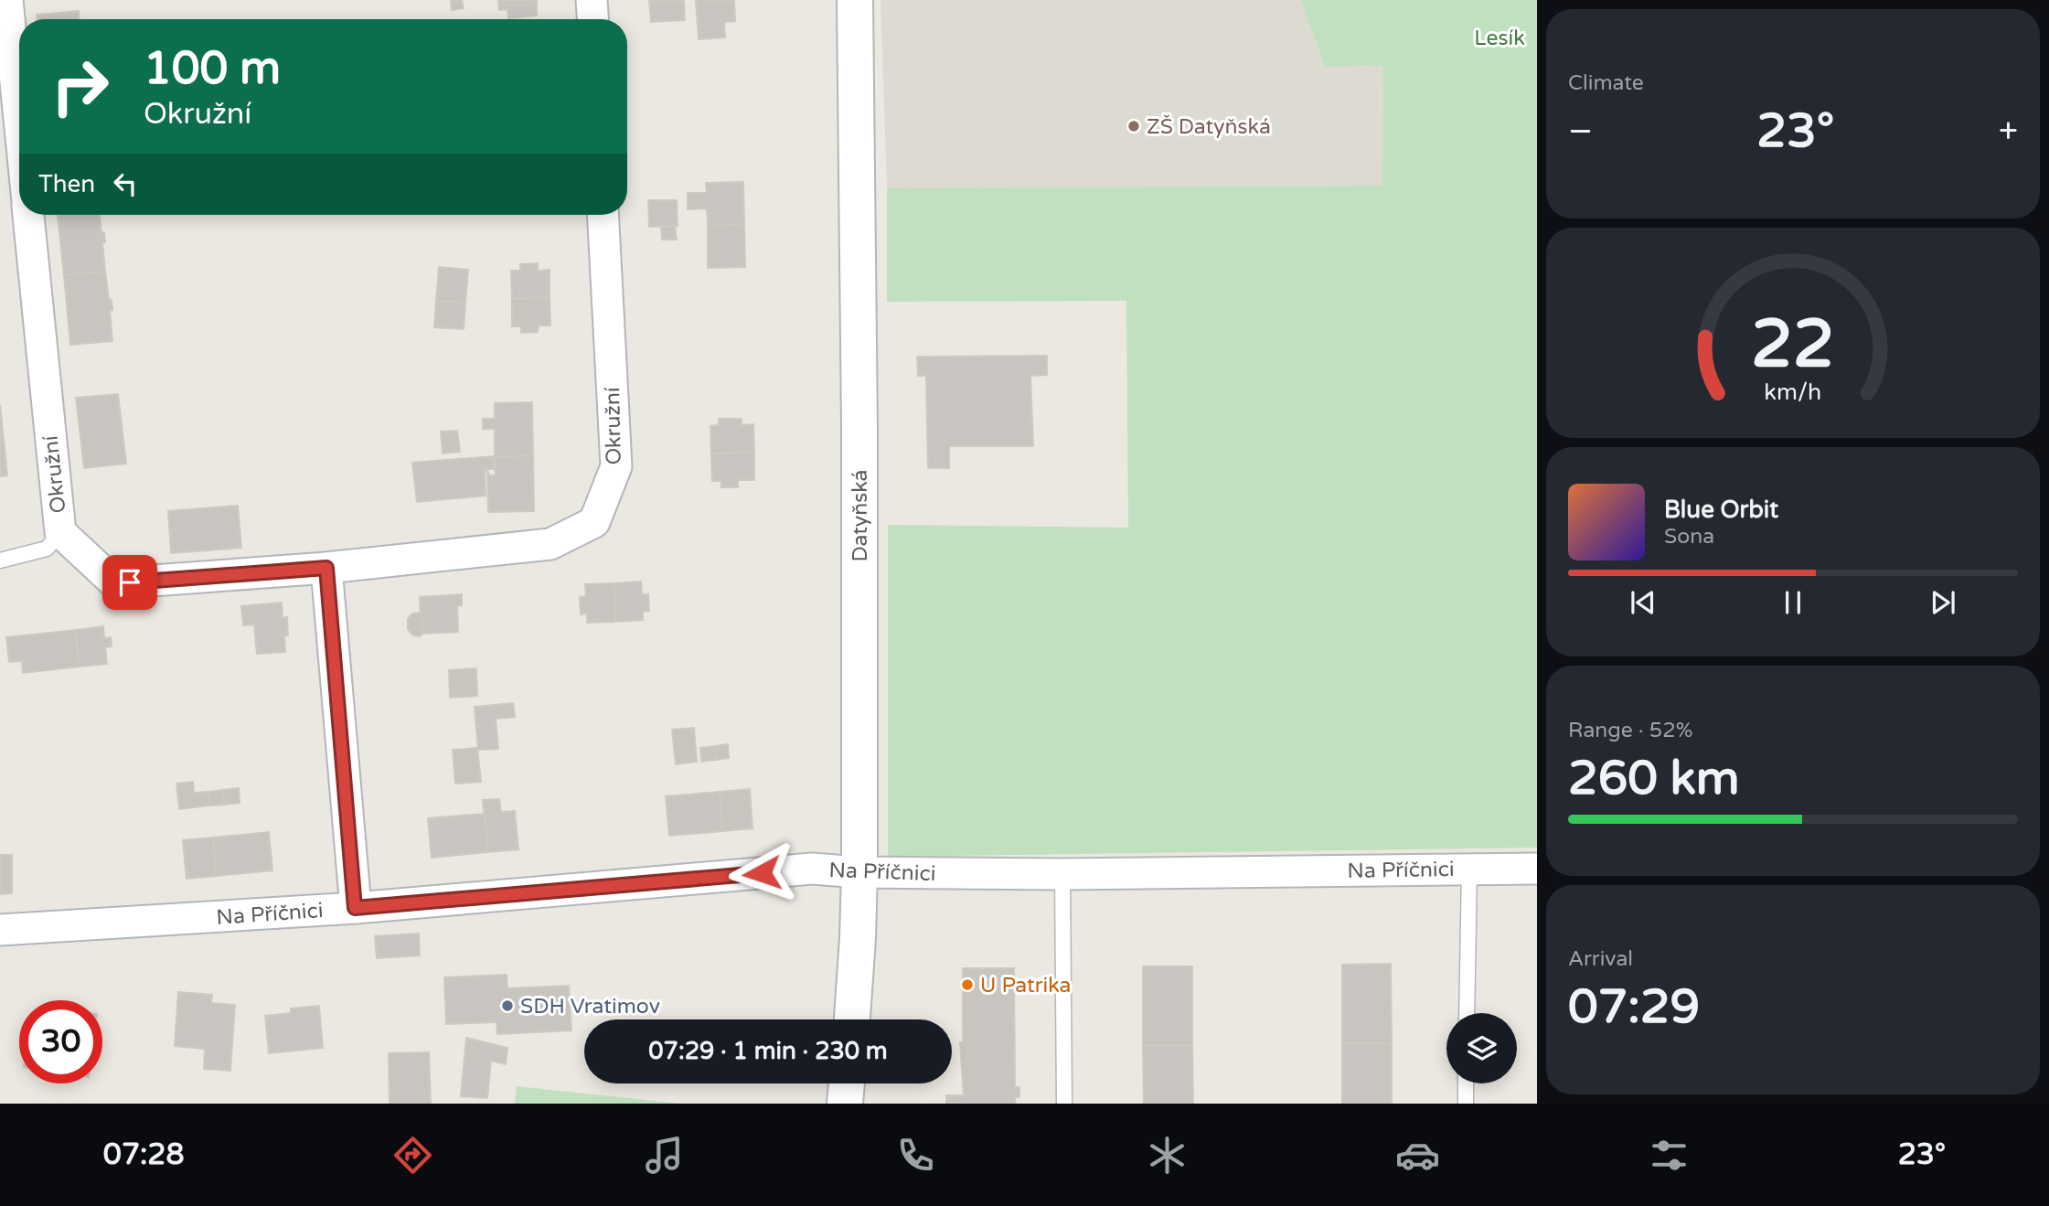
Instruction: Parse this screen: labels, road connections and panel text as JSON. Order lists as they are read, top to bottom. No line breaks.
{"streets":{"main road":["Datyňská"],"street":["Okružní","Na Příčnici"]},"crossings":[["Datyňská","Na Příčnici"]],"parks":["Lesík"],"places":["ZŠ Datyňská","U Patrika","SDH Vratimov"],"page":{"tile":["Climate",["Range · 52%","260 km"],["Arrival","07:29"]],"turn":["100 m","Okružní"],"heat":["−","23°","+"],"then":"Then","song":["Blue Orbit","Sona"],"limit":"30","trip":"07:29 · 1 min · 230 m","tabs":["07:28","23°"],"gauge":["22","km/h"]}}
